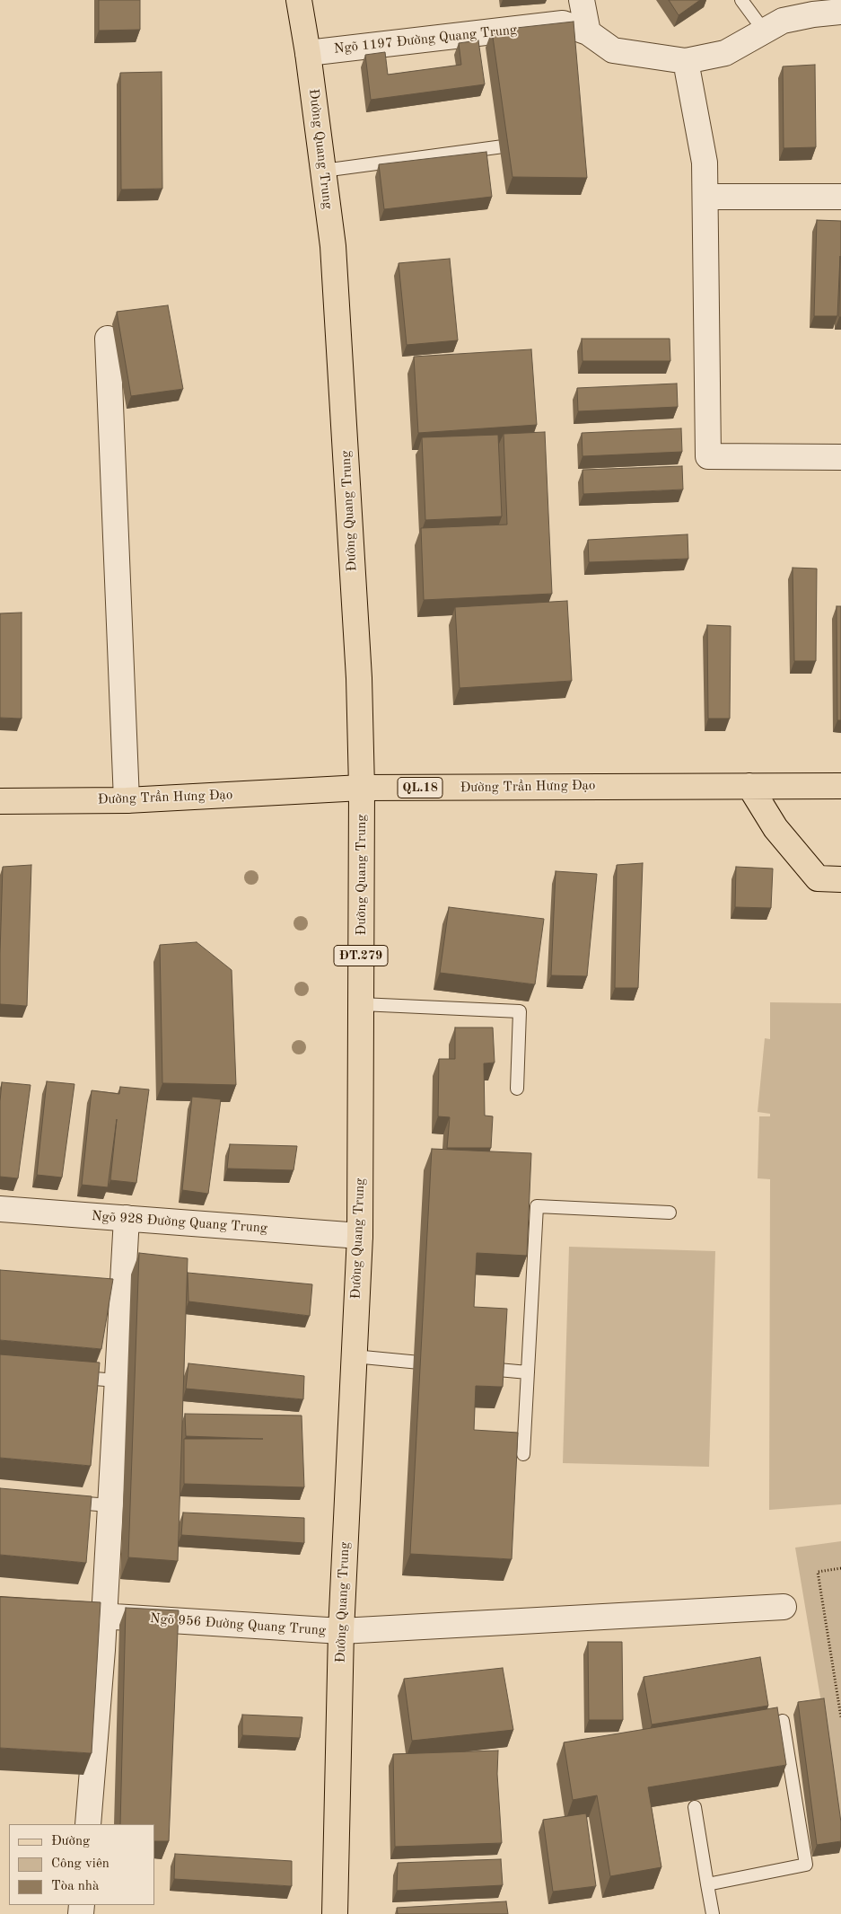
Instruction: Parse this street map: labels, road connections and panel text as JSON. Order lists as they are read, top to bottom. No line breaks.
{"streets":{"main road":["Đường Quang Trung","Đường Trần Hưng Đạo","QL.18","ĐT.279"],"street":["Ngõ 1197 Đường Quang Trung","Ngõ 928 Đường Quang Trung","Ngõ 956 Đường Quang Trung"]},"crossings":[["Ngõ 1197 Đường Quang Trung","Đường Quang Trung"],["Đường Quang Trung","Đường Trần Hưng Đạo"],["Đường Quang Trung","Ngõ 928 Đường Quang Trung"],["Đường Quang Trung","Ngõ 956 Đường Quang Trung"]],"legend":["Đường","Công viên","Tòa nhà"]}
